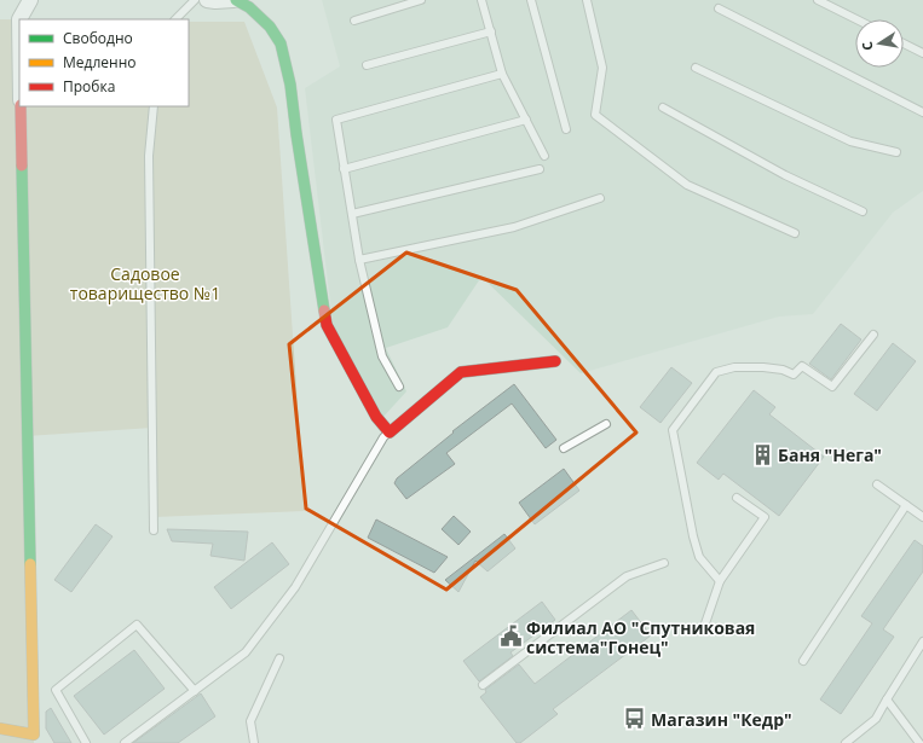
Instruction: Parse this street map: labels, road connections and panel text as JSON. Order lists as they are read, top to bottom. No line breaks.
{"parks":["Садовое товарищество №1"],"places":{"building":["Баня \"Нега\""],"public building":["Филиал АО \"Спутниковая система\"Гонец\""],"bus stop":["Магазин \"Кедр\""]},"legend":["Свободно","Медленно","Пробка"],"north":"left"}
